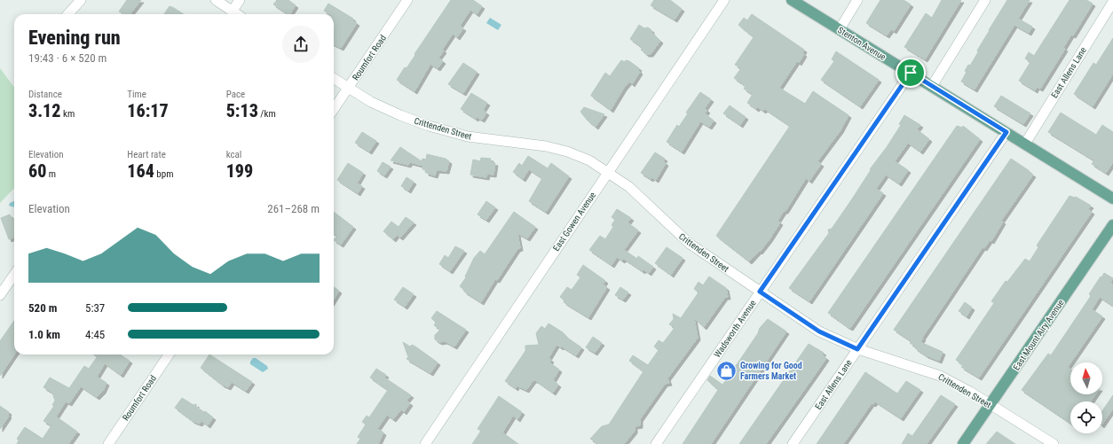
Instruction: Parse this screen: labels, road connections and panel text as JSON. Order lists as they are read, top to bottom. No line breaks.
{"streets":{"main road":["Stenton Avenue","East Mount Airy Avenue"],"street":["Roumfort Road","East Allens Lane","Crittenden Street","East Gowen Avenue","Wadsworth Avenue"]},"crossings":[["Stenton Avenue","East Allens Lane"],["Stenton Avenue","Wadsworth Avenue"],["Roumfort Road","Crittenden Street"],["East Allens Lane","Crittenden Street"],["Crittenden Street","East Gowen Avenue"],["Crittenden Street","Wadsworth Avenue"],["Crittenden Street","East Mount Airy Avenue"]],"places":{"shop":["Growing for Good Farmers Market"]},"north":"top","page":{"heading":["Evening run","19:43 · 6 × 520 m"],"stats":[["Distance","3.12 km"],["Time","16:17"],["Pace","5:13 /km"],["Elevation","60 m"],["Heart rate","164 bpm"],["kcal","199"]],"chart":["Elevation","261–268 m"],"list":[{"name":"520 m","note":"5:37"},{"name":"1.0 km","note":"4:45"}]}}
